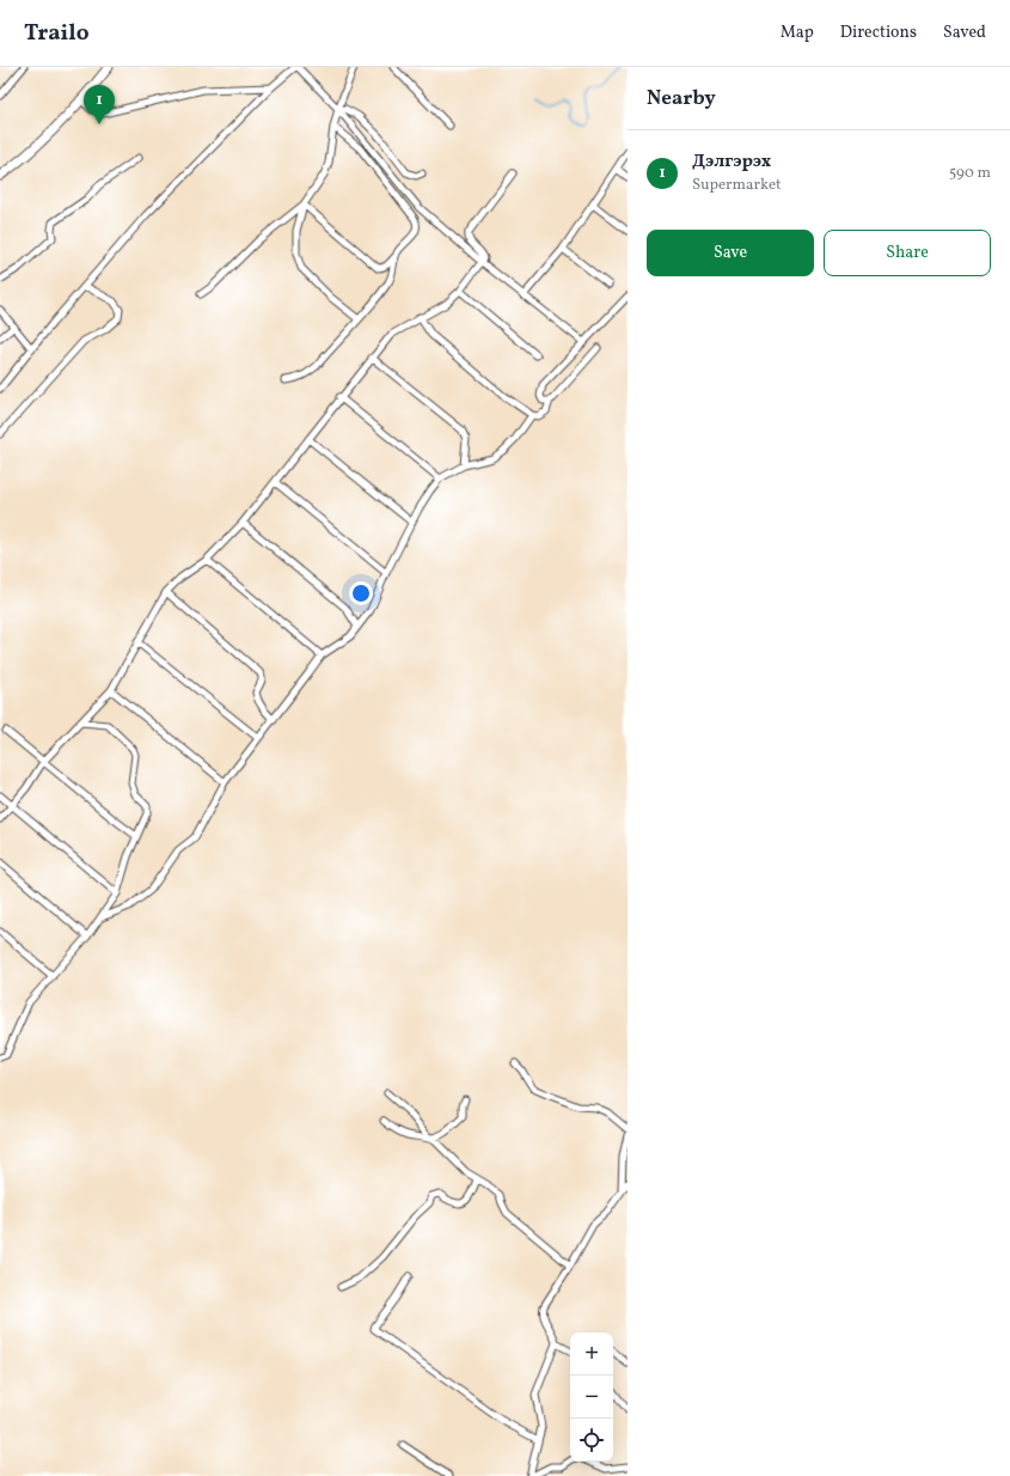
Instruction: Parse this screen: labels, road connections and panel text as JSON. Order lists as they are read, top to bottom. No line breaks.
{"page":{"header":"Trailo","nav":["Map","Directions","Saved"],"heading":"Nearby","pins":"1","list":[{"mark":"1","name":"Дэлгэрэх","note":"Supermarket","value":"590 m"}],"buttons":["Save","Share"],"map_buttons":["+","−"]}}
